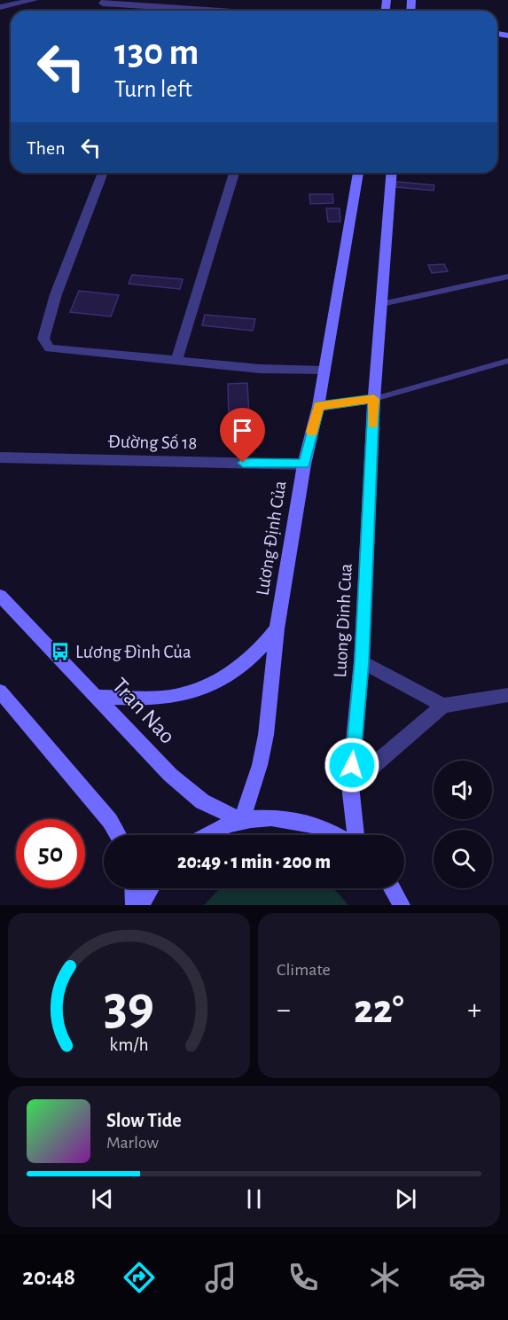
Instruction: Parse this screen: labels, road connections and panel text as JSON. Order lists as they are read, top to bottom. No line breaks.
{"streets":{"main road":["Lương Định Của","Luong Dinh Cua","Tran Nao"],"street":["Đường Số 18"]},"crossings":[["Đường Số 18","Lương Định Của"],["Lương Định Của","Tran Nao"]],"places":{"bus stop":["Lương Đình Của"]},"page":{"turn":["130 m","Turn left"],"then":"Then","limit":"50","trip":"20:49 · 1 min · 200 m","tile":"Climate","heat":["−","22°","+"],"song":["Slow Tide","Marlow"],"tabs":"20:48","gauge":["39","km/h"]}}
